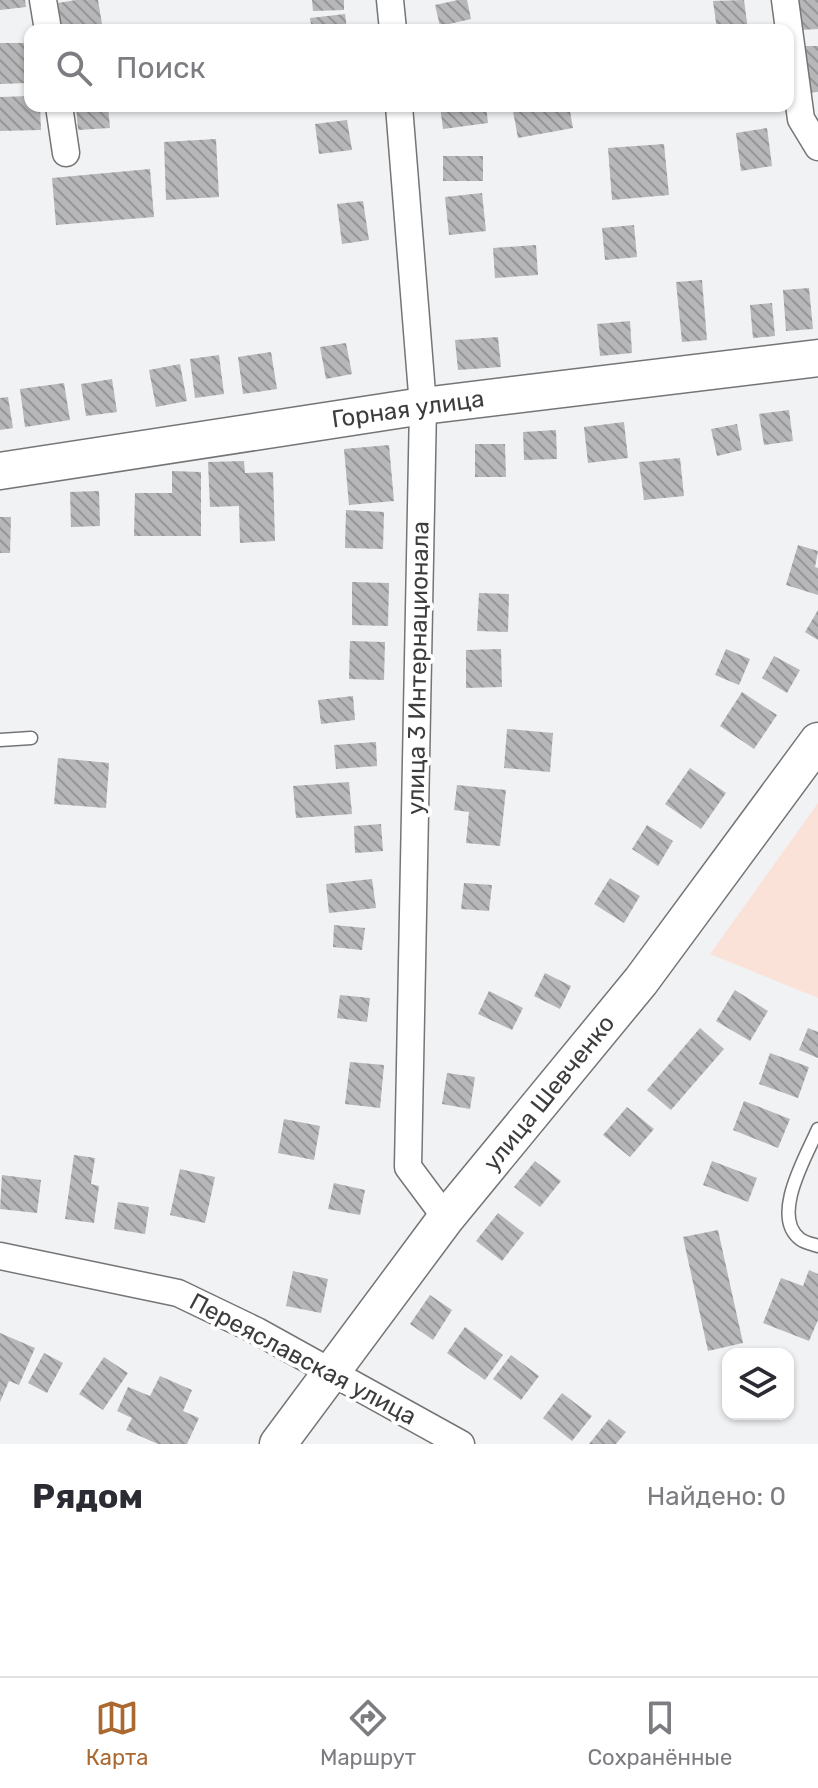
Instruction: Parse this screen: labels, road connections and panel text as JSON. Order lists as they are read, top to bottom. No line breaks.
{"streets":{"main road":["Горная улица","улица Шевченко"],"street":["улица 3 Интернационала","Переяславская улица"]},"crossings":[["Горная улица","улица 3 Интернационала"],["улица 3 Интернационала","улица Шевченко"],["улица Шевченко","Переяславская улица"]],"page":{"search":"Поиск","heading":["Рядом","Найдено: 0"],"nav":["Карта","Маршрут","Сохранённые"]}}
